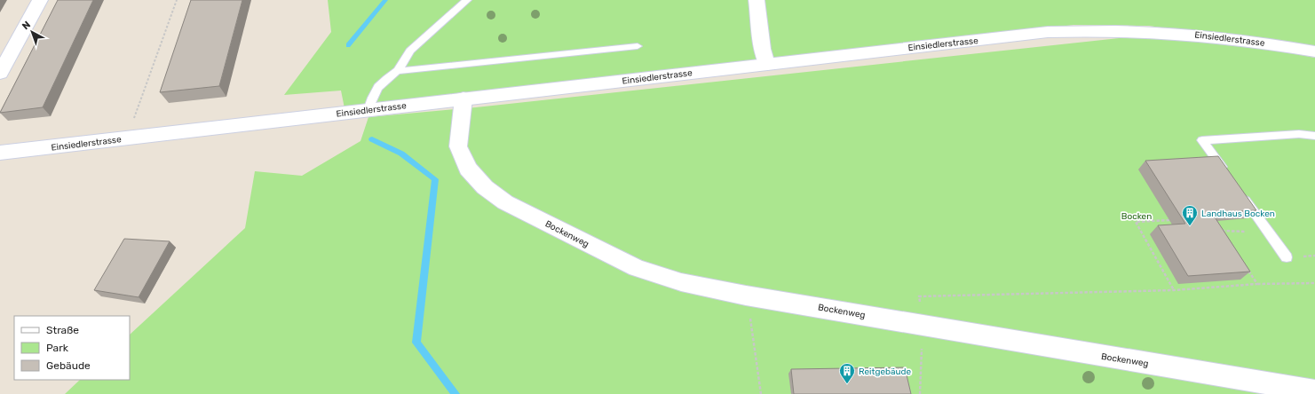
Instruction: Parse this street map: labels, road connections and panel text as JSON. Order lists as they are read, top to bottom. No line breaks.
{"streets":{"street":["Einsiedlerstrasse","Bockenweg"]},"crossings":[["Einsiedlerstrasse","Bockenweg"]],"parks":["Bocken"],"places":{"building":["Landhaus Bocken","Reitgebäude"]},"legend":["Straße","Park","Gebäude"],"north":"top left"}
